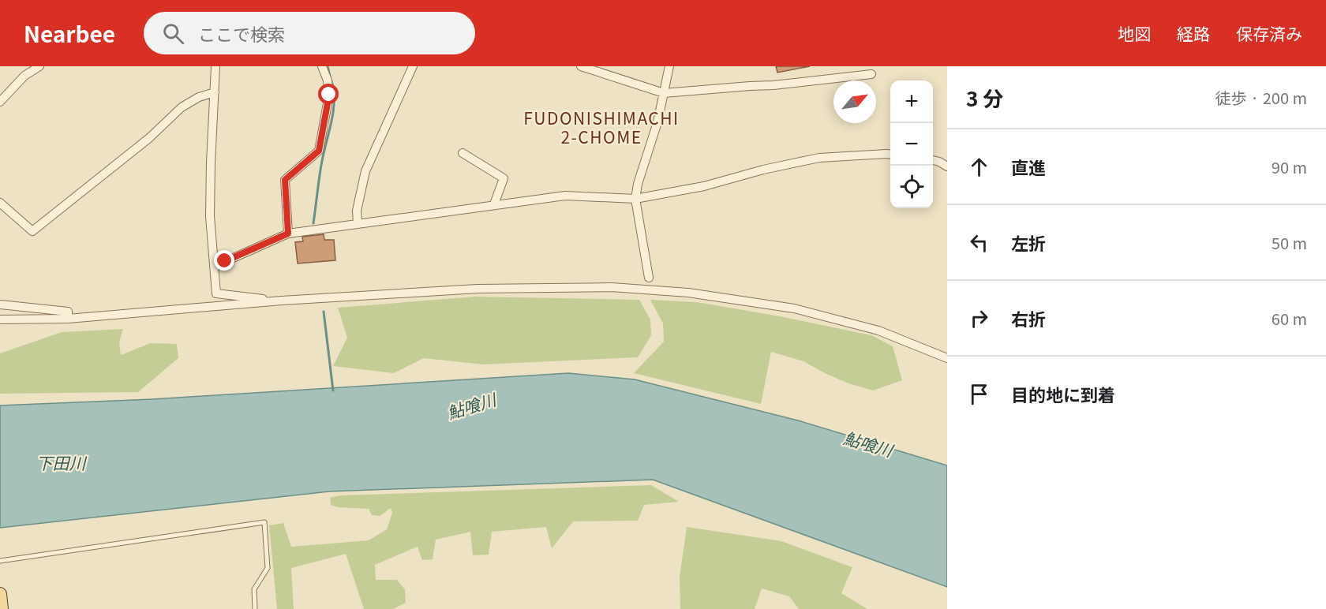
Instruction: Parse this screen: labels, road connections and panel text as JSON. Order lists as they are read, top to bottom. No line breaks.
{"districts":["FUDONISHIMACHI 2-CHOME"],"water":["鮎喰川","下田川"],"north":"top right","page":{"header":"Nearbee","search":"ここで検索","nav":["地図","経路","保存済み"],"heading":["3 分","徒歩 · 200 m"],"map_buttons":["+","−"],"list":[["直進","90 m"],["左折","50 m"],["右折","60 m"],"目的地に到着"]}}
